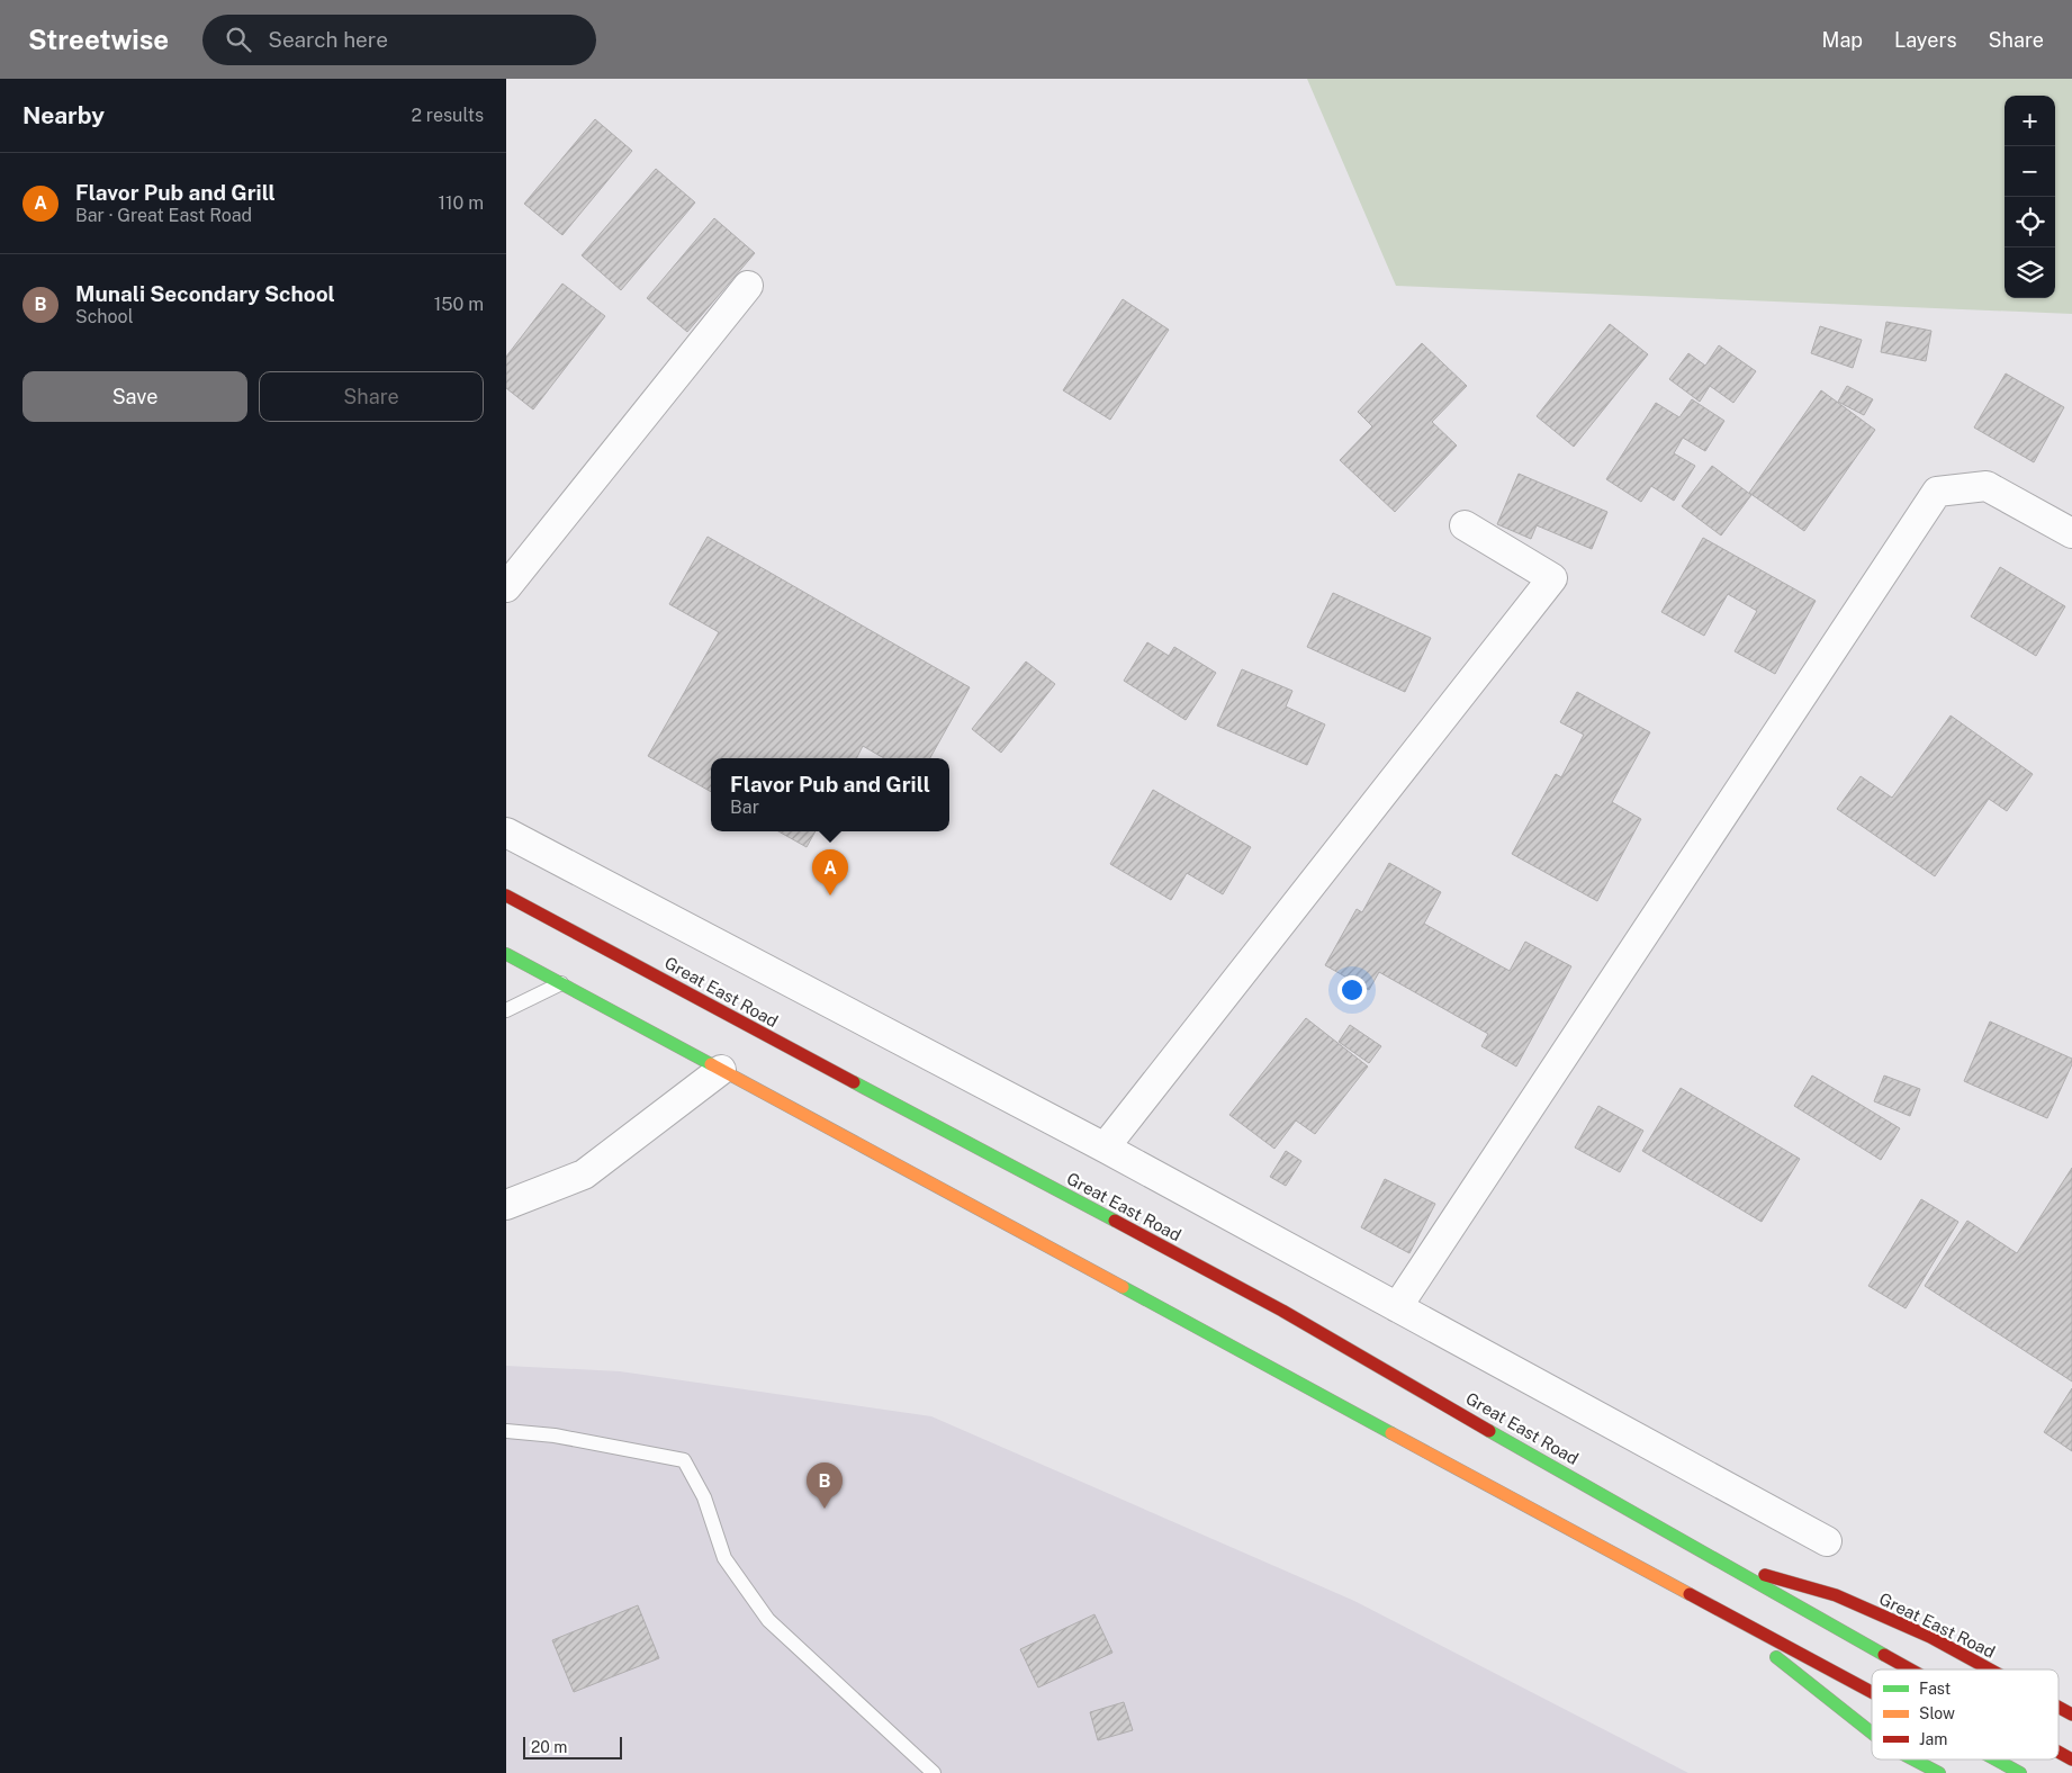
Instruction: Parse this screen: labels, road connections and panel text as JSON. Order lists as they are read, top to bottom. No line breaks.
{"streets":{"main road":["Great East Road"]},"legend":["Fast","Slow","Jam"],"scale_bar":"20 m","page":{"header":"Streetwise","search":"Search here","nav":["Map","Layers","Share"],"heading":["Nearby","2 results"],"map_buttons":["+","−"],"list":[{"mark":"A","name":"Flavor Pub and Grill","note":"Bar · Great East Road","value":"110 m"},{"mark":"B","name":"Munali Secondary School","note":"School","value":"150 m"}],"buttons":["Save","Share"],"popup":["Flavor Pub and Grill","Bar"],"pins":["A","B"],"scale":"20 m"}}
